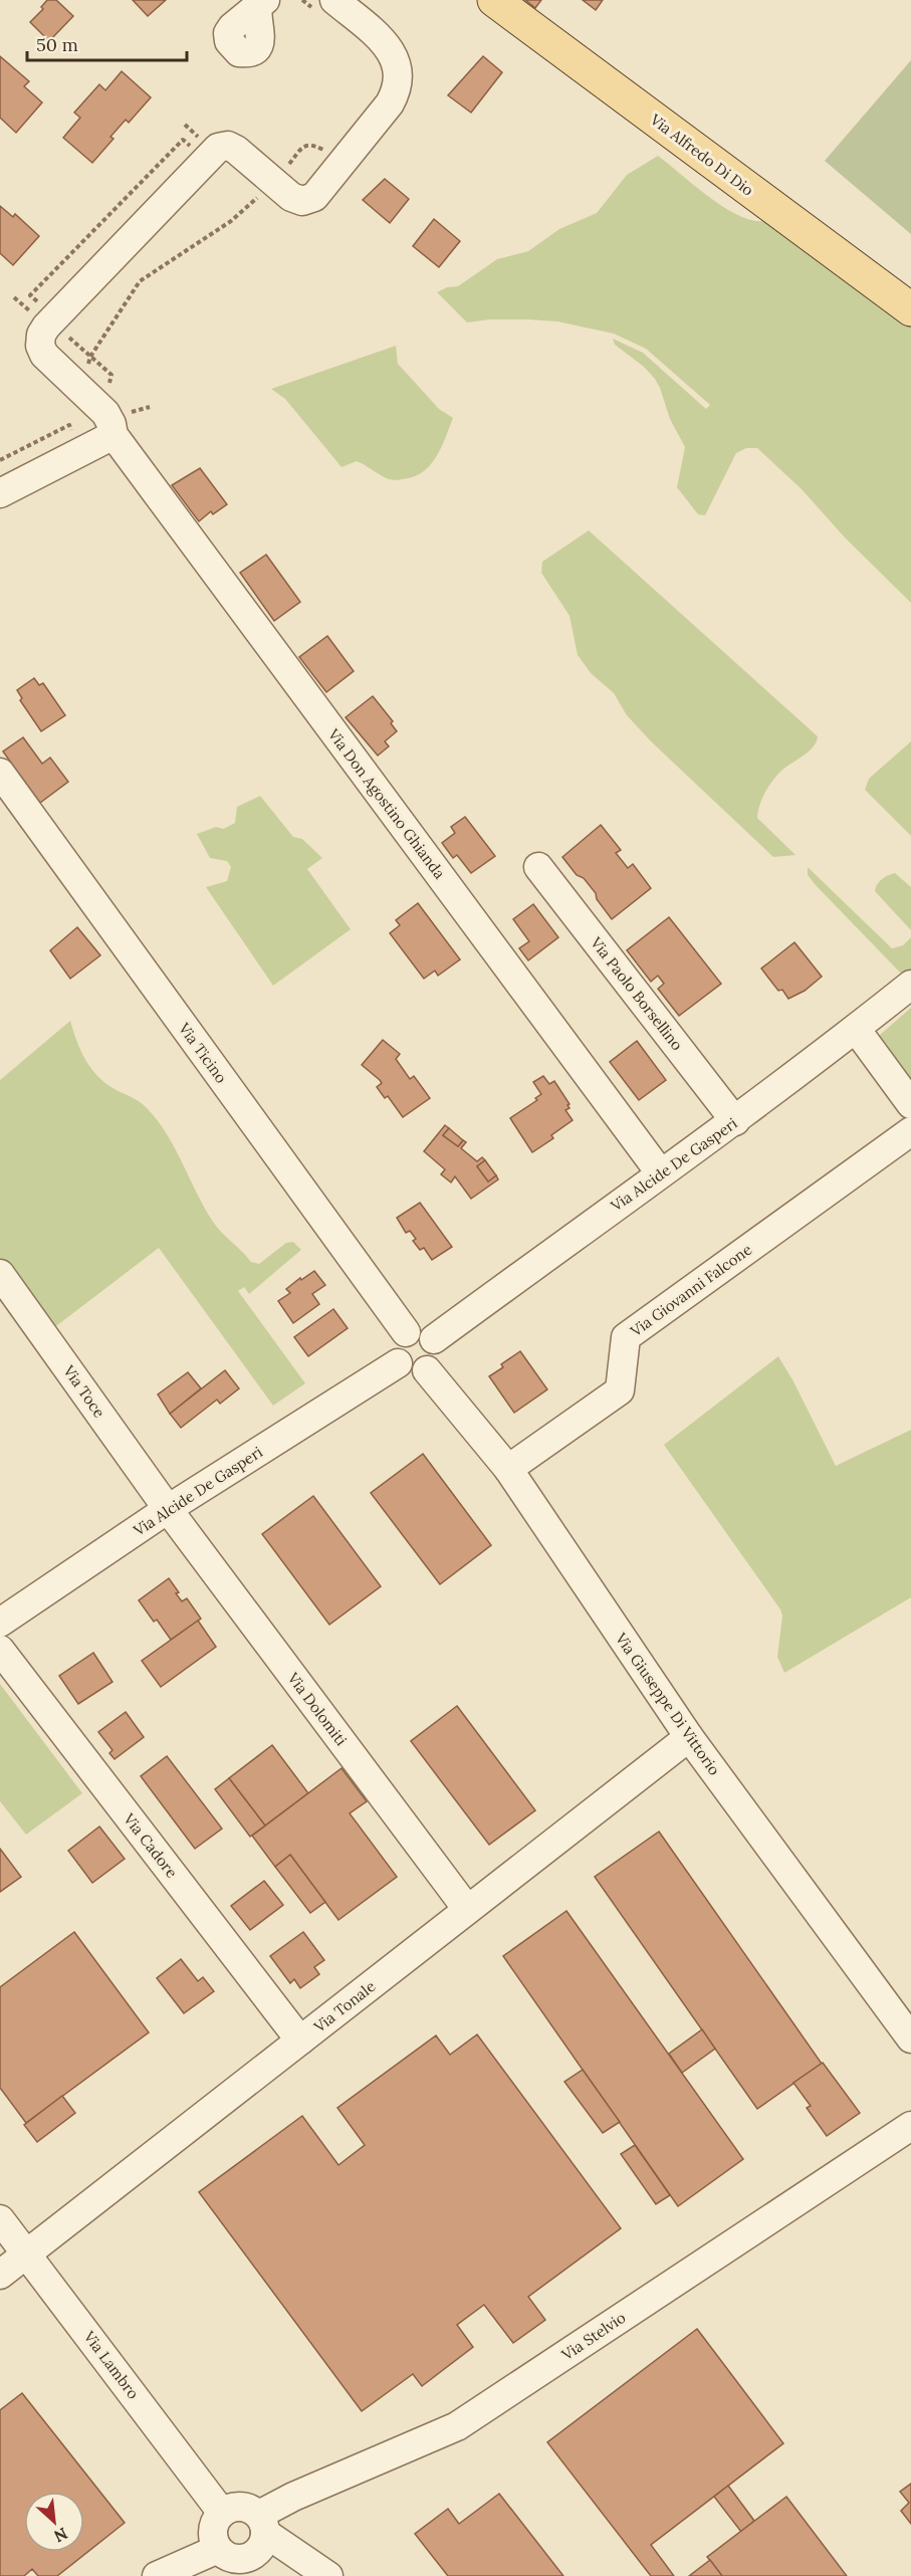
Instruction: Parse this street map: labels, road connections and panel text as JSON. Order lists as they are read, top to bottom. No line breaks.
{"streets":{"main road":["Via Alfredo Di Dio"],"street":["Via Don Agostino Ghianda","Via Paolo Borsellino","Via Ticino","Via Alcide De Gasperi","Via Giovanni Falcone","Via Toce","Via Giuseppe Di Vittorio","Via Dolomiti","Via Cadore","Via Tonale","Via Stelvio","Via Lambro"]},"crossings":[["Via Don Agostino Ghianda","Via Alcide De Gasperi"],["Via Paolo Borsellino","Via Alcide De Gasperi"],["Via Ticino","Via Alcide De Gasperi"],["Via Ticino","Via Giuseppe Di Vittorio"],["Via Alcide De Gasperi","Via Toce"],["Via Alcide De Gasperi","Via Giuseppe Di Vittorio"],["Via Alcide De Gasperi","Via Dolomiti"],["Via Giovanni Falcone","Via Giuseppe Di Vittorio"],["Via Toce","Via Dolomiti"],["Via Giuseppe Di Vittorio","Via Tonale"],["Via Dolomiti","Via Tonale"],["Via Cadore","Via Tonale"],["Via Tonale","Via Lambro"],["Via Stelvio","Via Lambro"]],"scale_bar":"50 m","north":"bottom right"}
